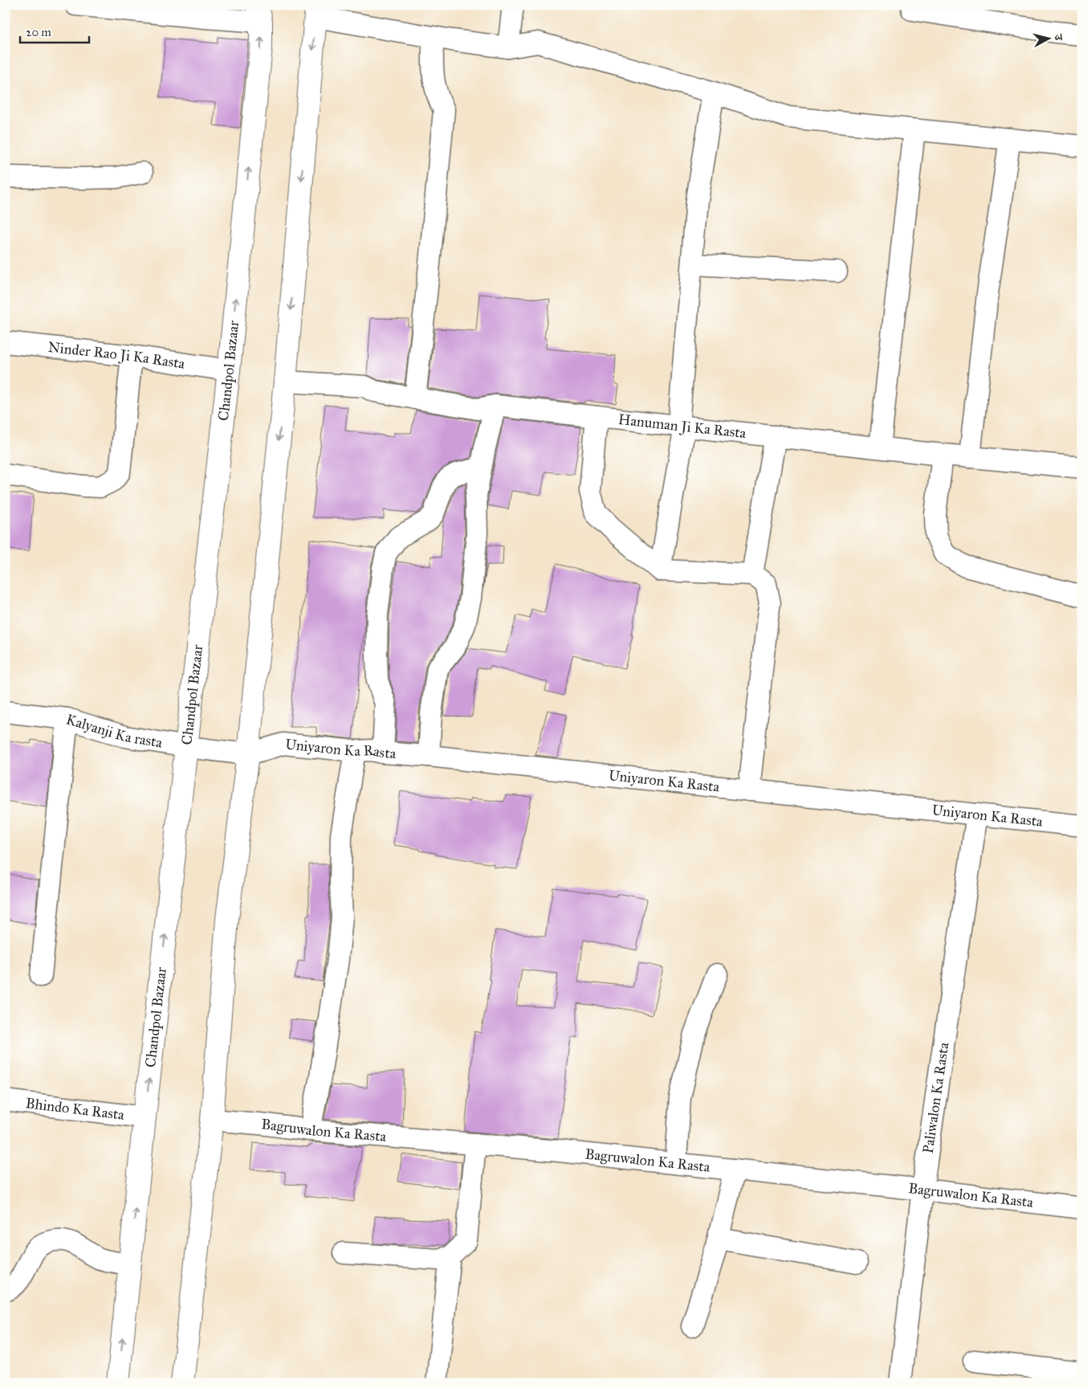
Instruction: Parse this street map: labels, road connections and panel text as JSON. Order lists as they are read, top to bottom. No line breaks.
{"streets":{"main road":["Chandpol Bazaar"],"street":["Ninder Rao Ji Ka Rasta","Hanuman Ji Ka Rasta","Kalyanji Ka rasta","Uniyaron Ka Rasta","Paliwalon Ka Rasta","Bhindo Ka Rasta","Bagruwalon Ka Rasta"]},"crossings":[["Ninder Rao Ji Ka Rasta","Chandpol Bazaar"],["Chandpol Bazaar","Kalyanji Ka rasta"],["Chandpol Bazaar","Bhindo Ka Rasta"],["Kalyanji Ka rasta","Uniyaron Ka Rasta"],["Uniyaron Ka Rasta","Paliwalon Ka Rasta"],["Paliwalon Ka Rasta","Bagruwalon Ka Rasta"]],"scale_bar":"20 m","north":"right"}
